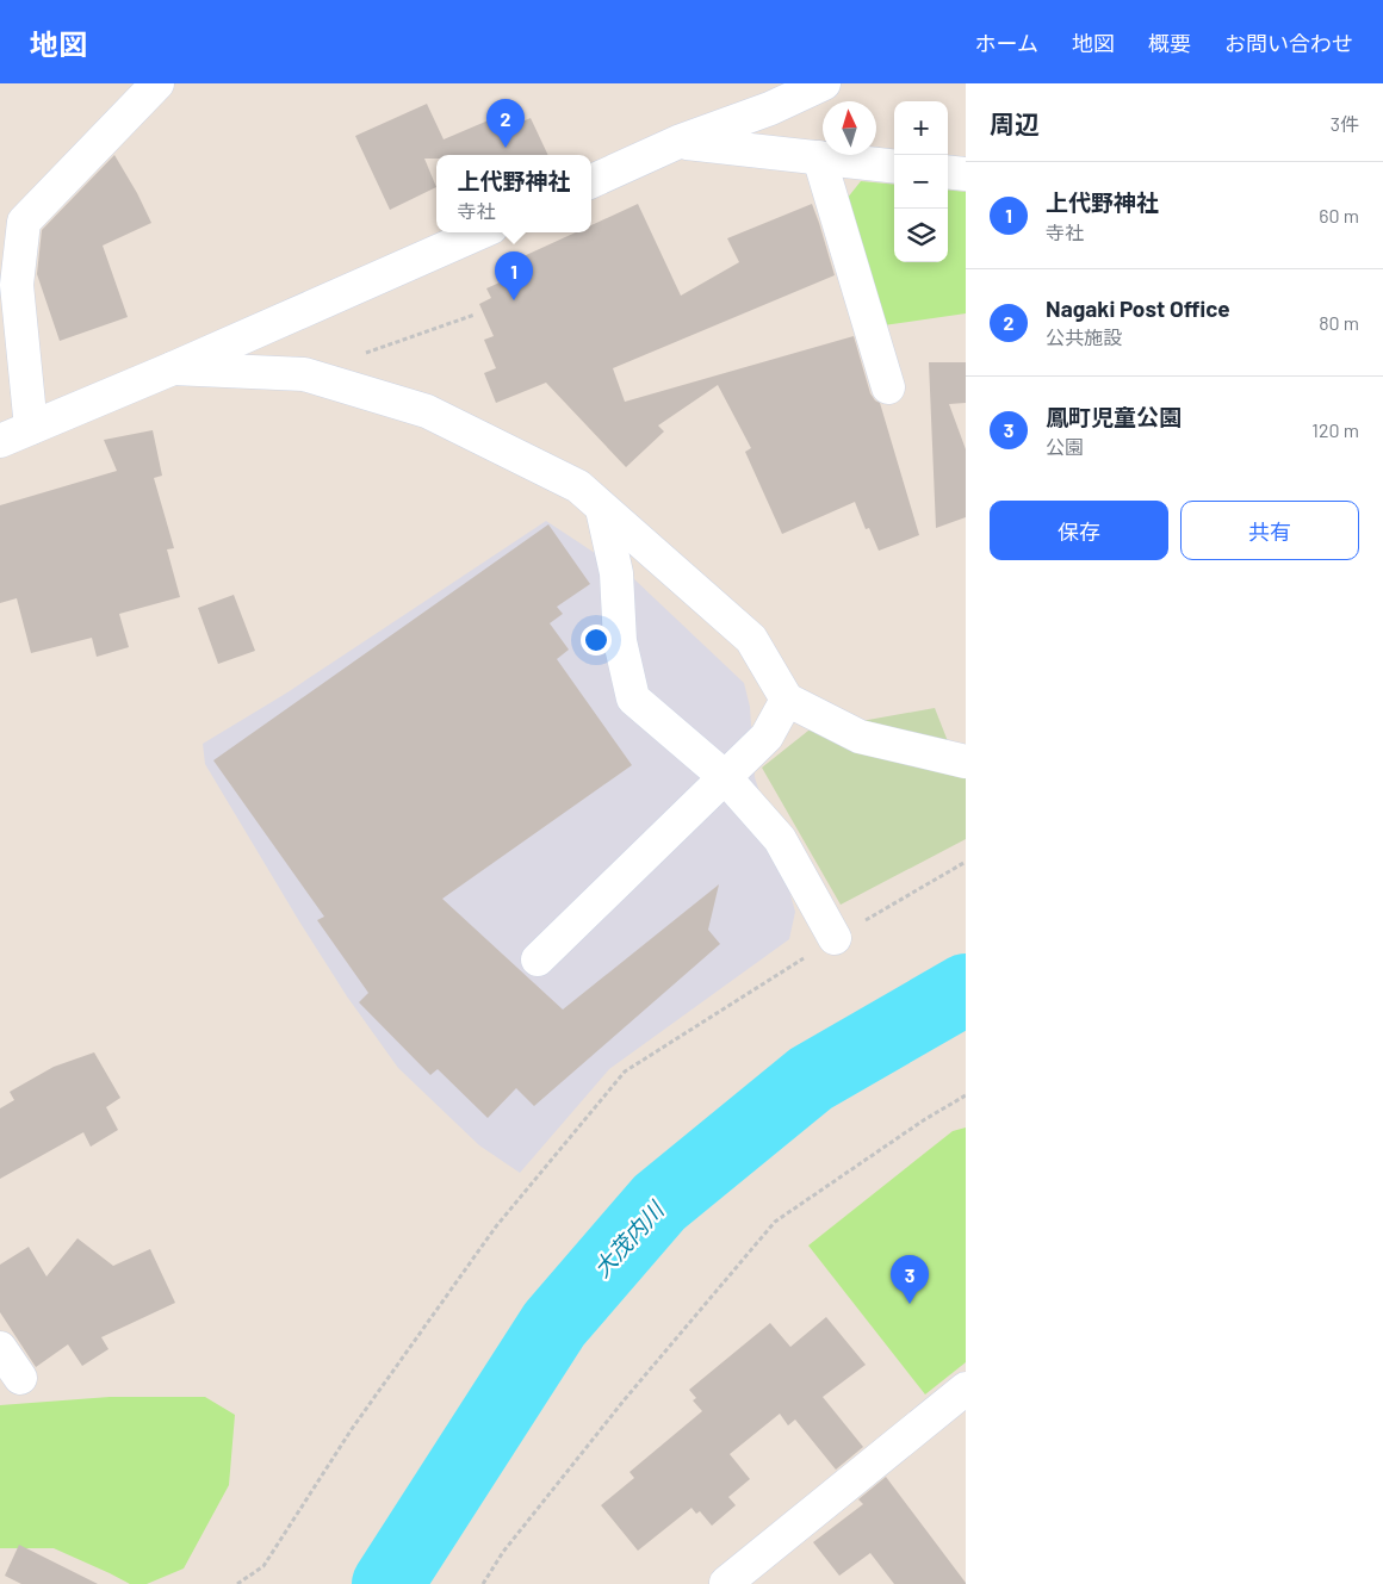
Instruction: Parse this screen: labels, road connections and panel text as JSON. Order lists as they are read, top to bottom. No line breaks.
{"water":["大茂内川"],"north":"top","page":{"header":"地図","nav":["ホーム","地図","概要","お問い合わせ"],"heading":["周辺","3件"],"pins":["2","1","3"],"map_buttons":["+","−"],"popup":["上代野神社","寺社"],"list":[{"mark":"1","name":"上代野神社","note":"寺社","value":"60 m"},{"mark":"2","name":"Nagaki Post Office","note":"公共施設","value":"80 m"},{"mark":"3","name":"鳳町児童公園","note":"公園","value":"120 m"}],"buttons":["保存","共有"]}}
